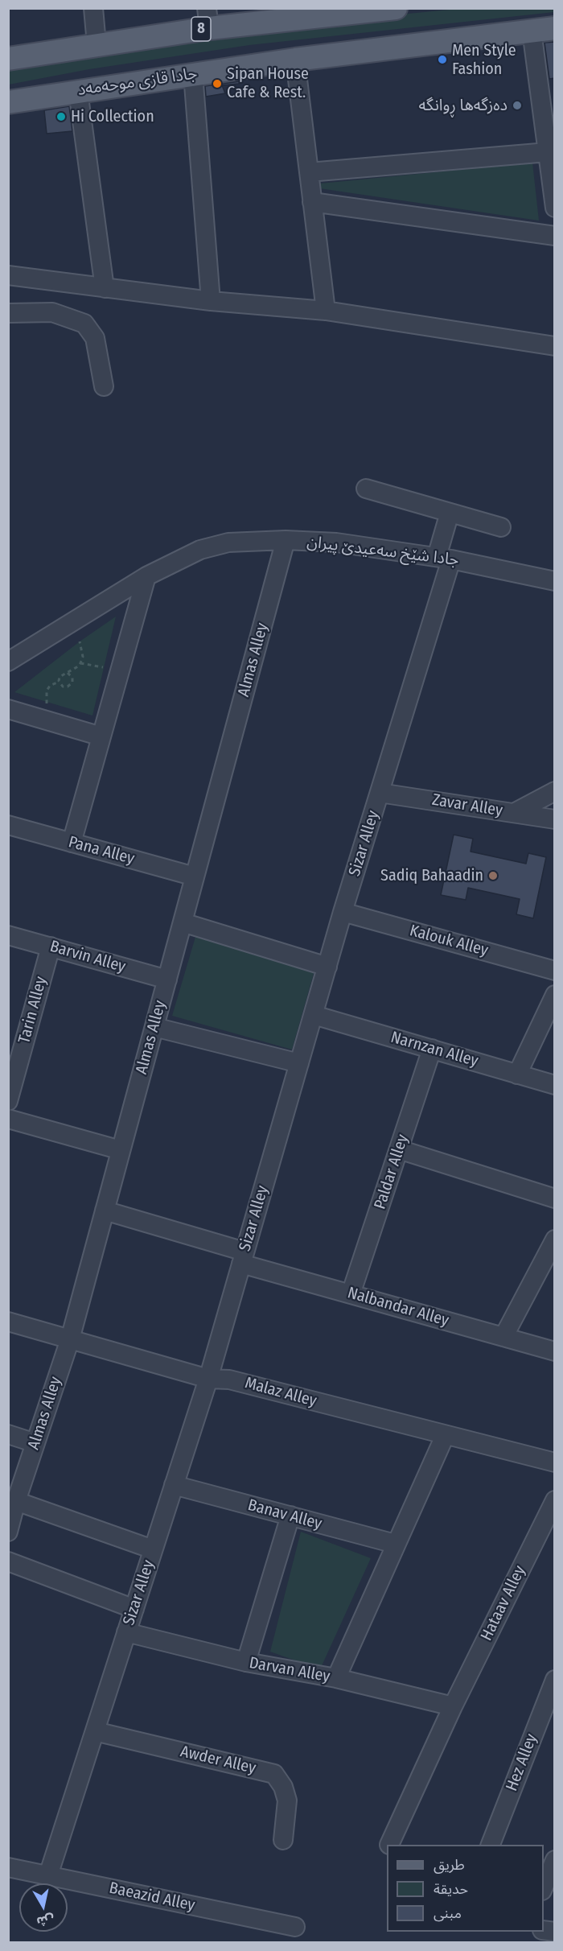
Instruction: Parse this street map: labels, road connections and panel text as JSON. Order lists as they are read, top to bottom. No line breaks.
{"streets":{"main road":["8","جادا قازی موحەمەد"],"street":["جادا شێخ سەعیدێ پیران","Almas Alley","Zavar Alley","Sizar Alley","Pana Alley","Kalouk Alley","Barvin Alley","Tarin Alley","Narnzan Alley","Paldar Alley","Nalbandar Alley","Malaz Alley","Banav Alley","Hataav Alley","Darvan Alley","Awder Alley","Hez Alley","Baeazid Alley"]},"crossings":[["جادا شێخ سەعیدێ پیران","Almas Alley"],["جادا شێخ سەعیدێ پیران","Sizar Alley"],["Almas Alley","Pana Alley"],["Almas Alley","Barvin Alley"],["Almas Alley","Nalbandar Alley"],["Almas Alley","Malaz Alley"],["Zavar Alley","Sizar Alley"],["Sizar Alley","Kalouk Alley"],["Sizar Alley","Narnzan Alley"],["Sizar Alley","Nalbandar Alley"],["Sizar Alley","Malaz Alley"],["Sizar Alley","Banav Alley"],["Sizar Alley","Darvan Alley"],["Sizar Alley","Awder Alley"],["Sizar Alley","Baeazid Alley"],["Barvin Alley","Tarin Alley"],["Narnzan Alley","Paldar Alley"],["Paldar Alley","Nalbandar Alley"],["Hataav Alley","Darvan Alley"]],"places":["Men Style Fashion","Sipan House Cafe & Rest.","دەزگەها ڕوانگە","Hi Collection","Sadiq Bahaadin"],"legend":["طريق","حديقة","مبنى"],"north":"bottom"}
